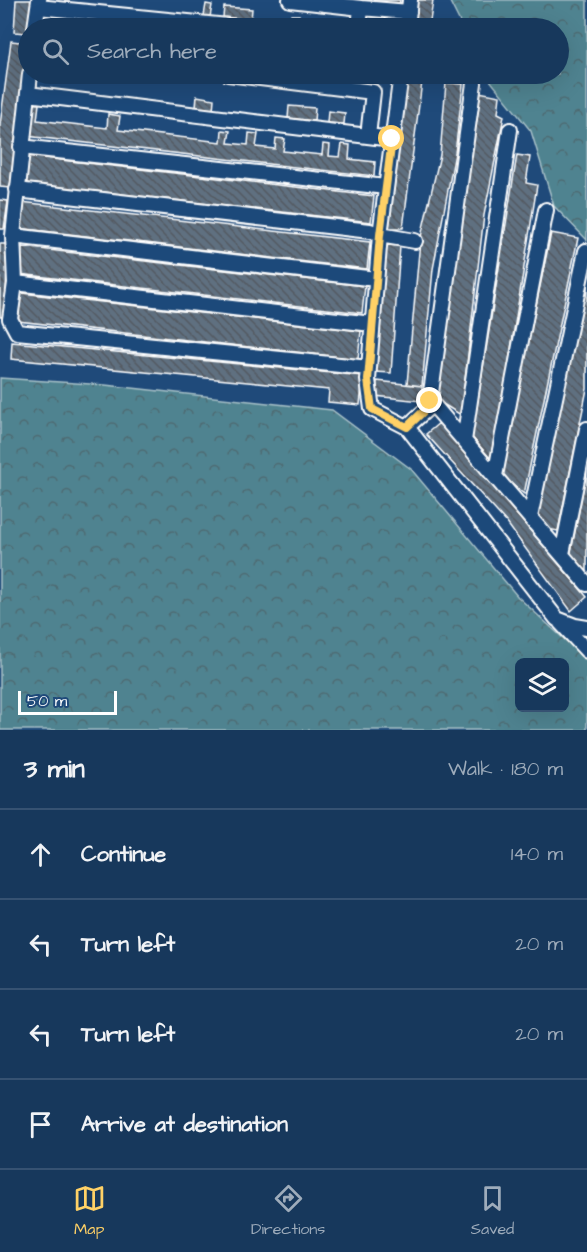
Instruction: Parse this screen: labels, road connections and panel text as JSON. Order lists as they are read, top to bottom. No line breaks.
{"scale_bar":"50 m","page":{"search":"Search here","scale":"50 m","heading":["3 min","Walk · 180 m"],"list":[["Continue","140 m"],["Turn left","20 m"],["Turn left","20 m"],"Arrive at destination"],"nav":["Map","Directions","Saved"]}}
